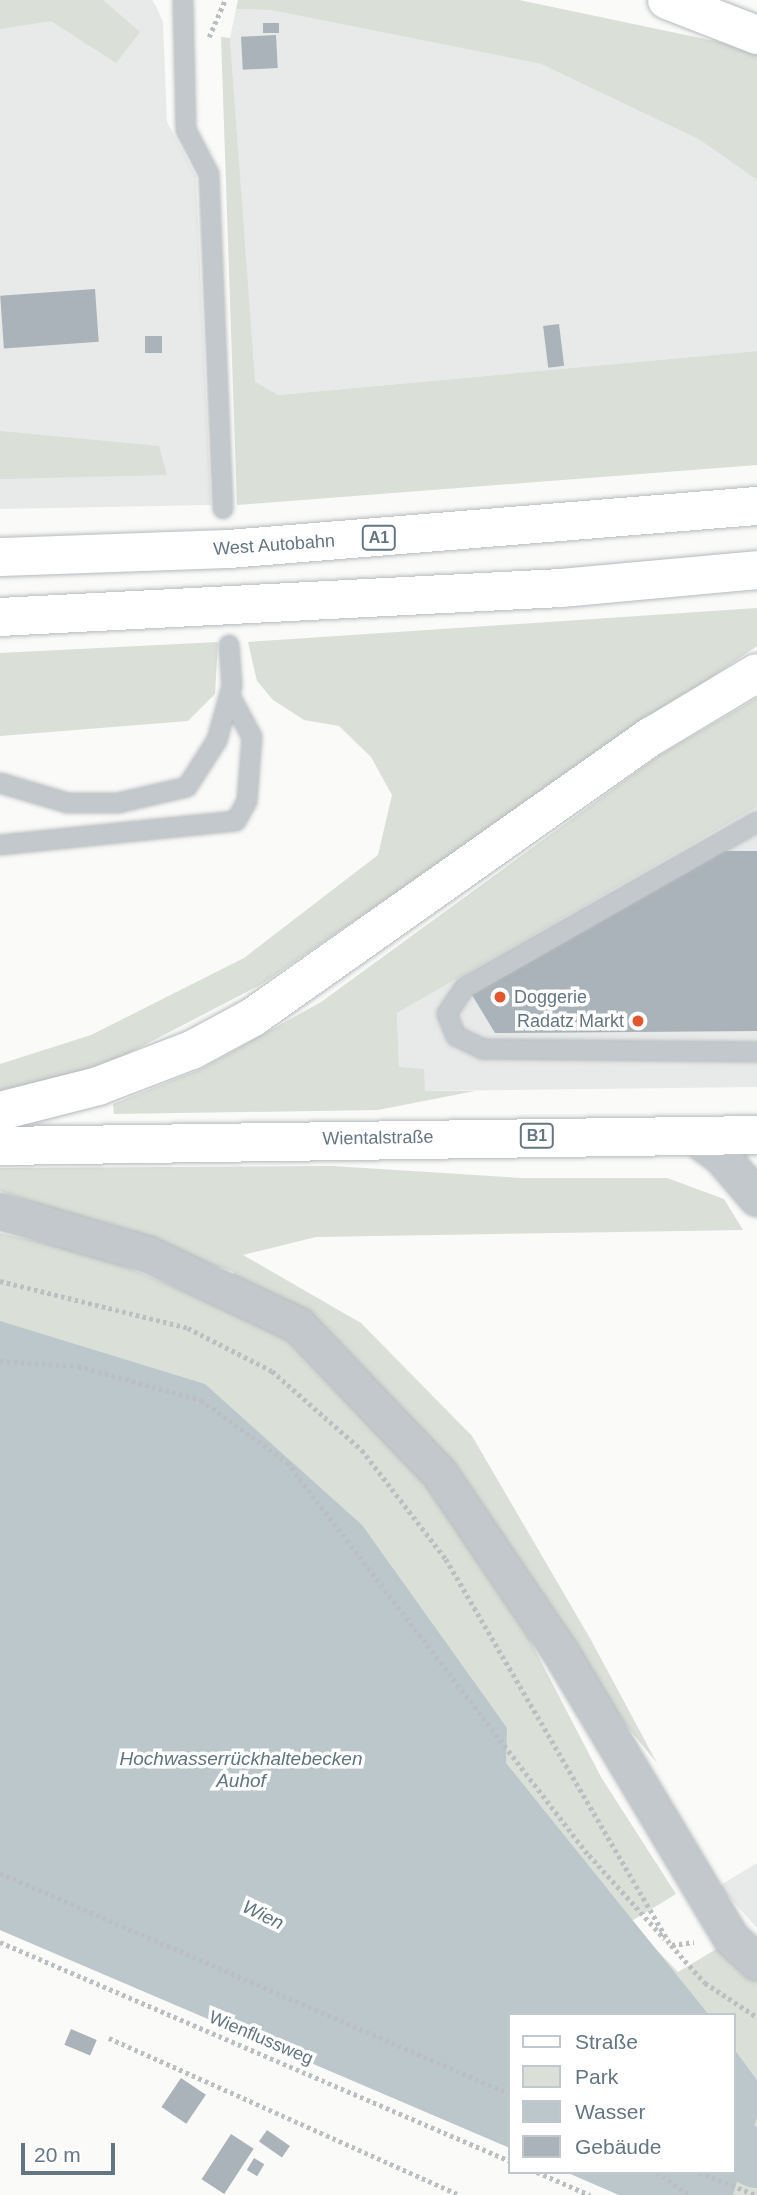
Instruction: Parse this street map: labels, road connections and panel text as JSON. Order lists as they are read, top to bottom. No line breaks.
{"streets":{"main road":["A1","West Autobahn","B1","Wientalstraße"],"path":["Wienflussweg"]},"water":["Hochwasserrückhaltebecken Auhof","Wien"],"places":["Doggerie","Radatz Markt"],"legend":["Straße","Park","Wasser","Gebäude"],"scale_bar":"20 m"}
